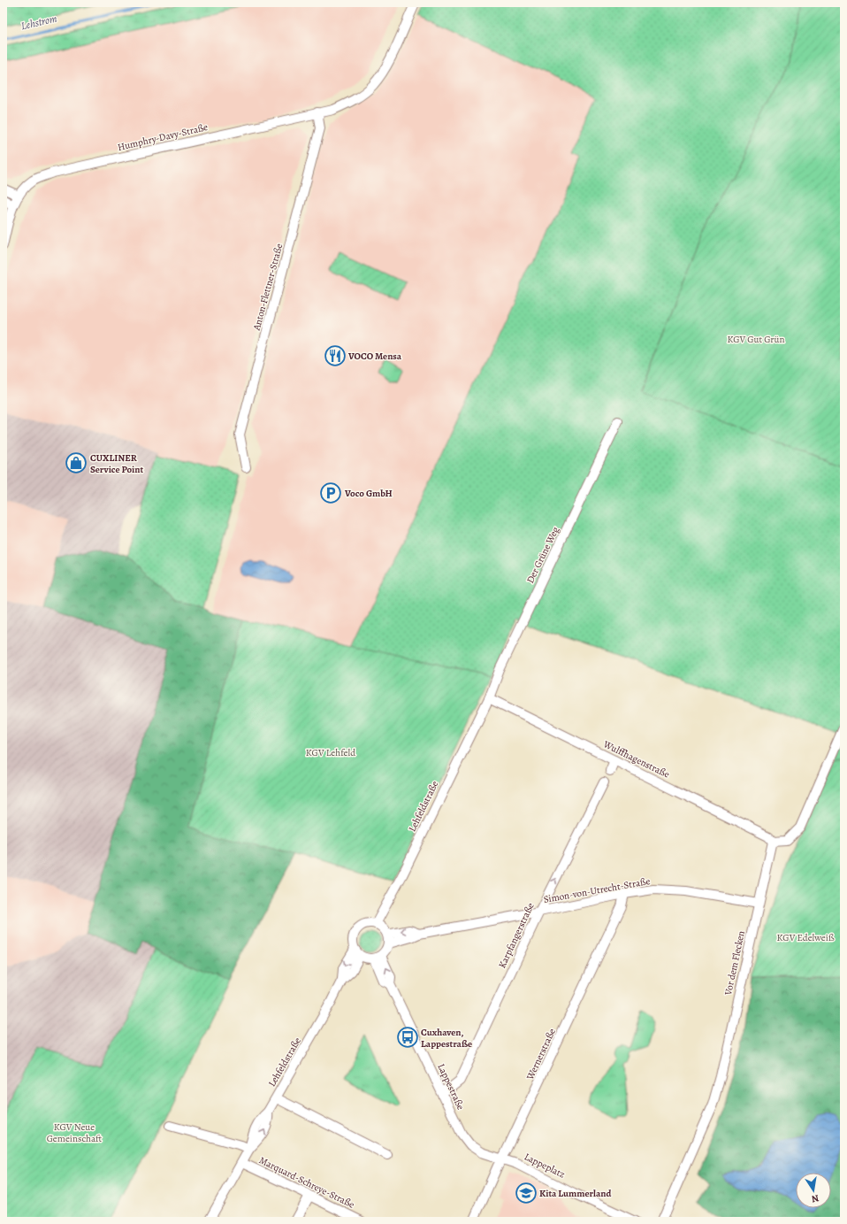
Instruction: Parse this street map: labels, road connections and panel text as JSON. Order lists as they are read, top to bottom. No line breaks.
{"streets":{"street":["Humphry-Davy-Straße","Anton-Flettner-Straße","Der Grüne Weg","Wulffhagenstraße","Lehfeldstraße","Simon-von-Utrecht-Straße","Karpfangerstraße","Vor dem Flecken","Wernerstraße","Lappestraße","Lappeplatz","Marquard-Schreye-Straße"]},"crossings":[["Humphry-Davy-Straße","Anton-Flettner-Straße"],["Der Grüne Weg","Wulffhagenstraße"],["Der Grüne Weg","Lehfeldstraße"],["Wulffhagenstraße","Lehfeldstraße"],["Wulffhagenstraße","Vor dem Flecken"],["Lehfeldstraße","Simon-von-Utrecht-Straße"],["Lehfeldstraße","Lappestraße"],["Lehfeldstraße","Marquard-Schreye-Straße"],["Simon-von-Utrecht-Straße","Karpfangerstraße"],["Simon-von-Utrecht-Straße","Vor dem Flecken"],["Simon-von-Utrecht-Straße","Wernerstraße"],["Simon-von-Utrecht-Straße","Lappestraße"],["Karpfangerstraße","Lappestraße"],["Wernerstraße","Lappestraße"],["Wernerstraße","Lappeplatz"],["Lappestraße","Lappeplatz"]],"one_way":["Karpfangerstraße"],"water":["Lehstrom"],"parks":["KGV Gut Grün","KGV Lehfeld","KGV Edelweiß","KGV Neue Gemeinschaft"],"places":{"restaurant":["VOCO Mensa"],"shop":["CUXLINER Service Point"],"parking":["Voco GmbH"],"bus stop":["Cuxhaven, Lappestraße"],"school or university":["Kita Lummerland"]},"north":"bottom"}
